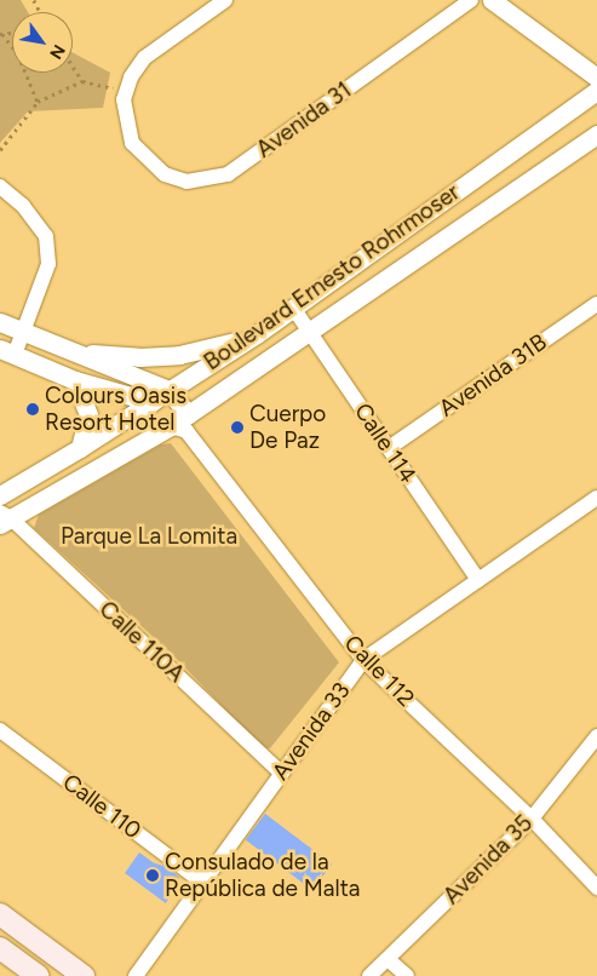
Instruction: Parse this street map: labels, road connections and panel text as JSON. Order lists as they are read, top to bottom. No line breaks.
{"streets":{"street":["Avenida 31","Boulevard Ernesto Rohrmoser","Avenida 31B","Calle 114","Calle 110A","Calle 112","Avenida 33","Calle 110","Avenida 35"]},"crossings":[["Boulevard Ernesto Rohrmoser","Calle 114"],["Boulevard Ernesto Rohrmoser","Calle 110A"],["Boulevard Ernesto Rohrmoser","Calle 112"],["Avenida 31B","Calle 114"],["Calle 114","Avenida 33"],["Calle 110A","Avenida 33"],["Calle 112","Avenida 33"],["Calle 112","Avenida 35"],["Avenida 33","Calle 110"]],"parks":["Parque La Lomita"],"places":["Colours Oasis Resort Hotel","Cuerpo De Paz","Consulado de la República de Malta"],"north":"bottom right"}
